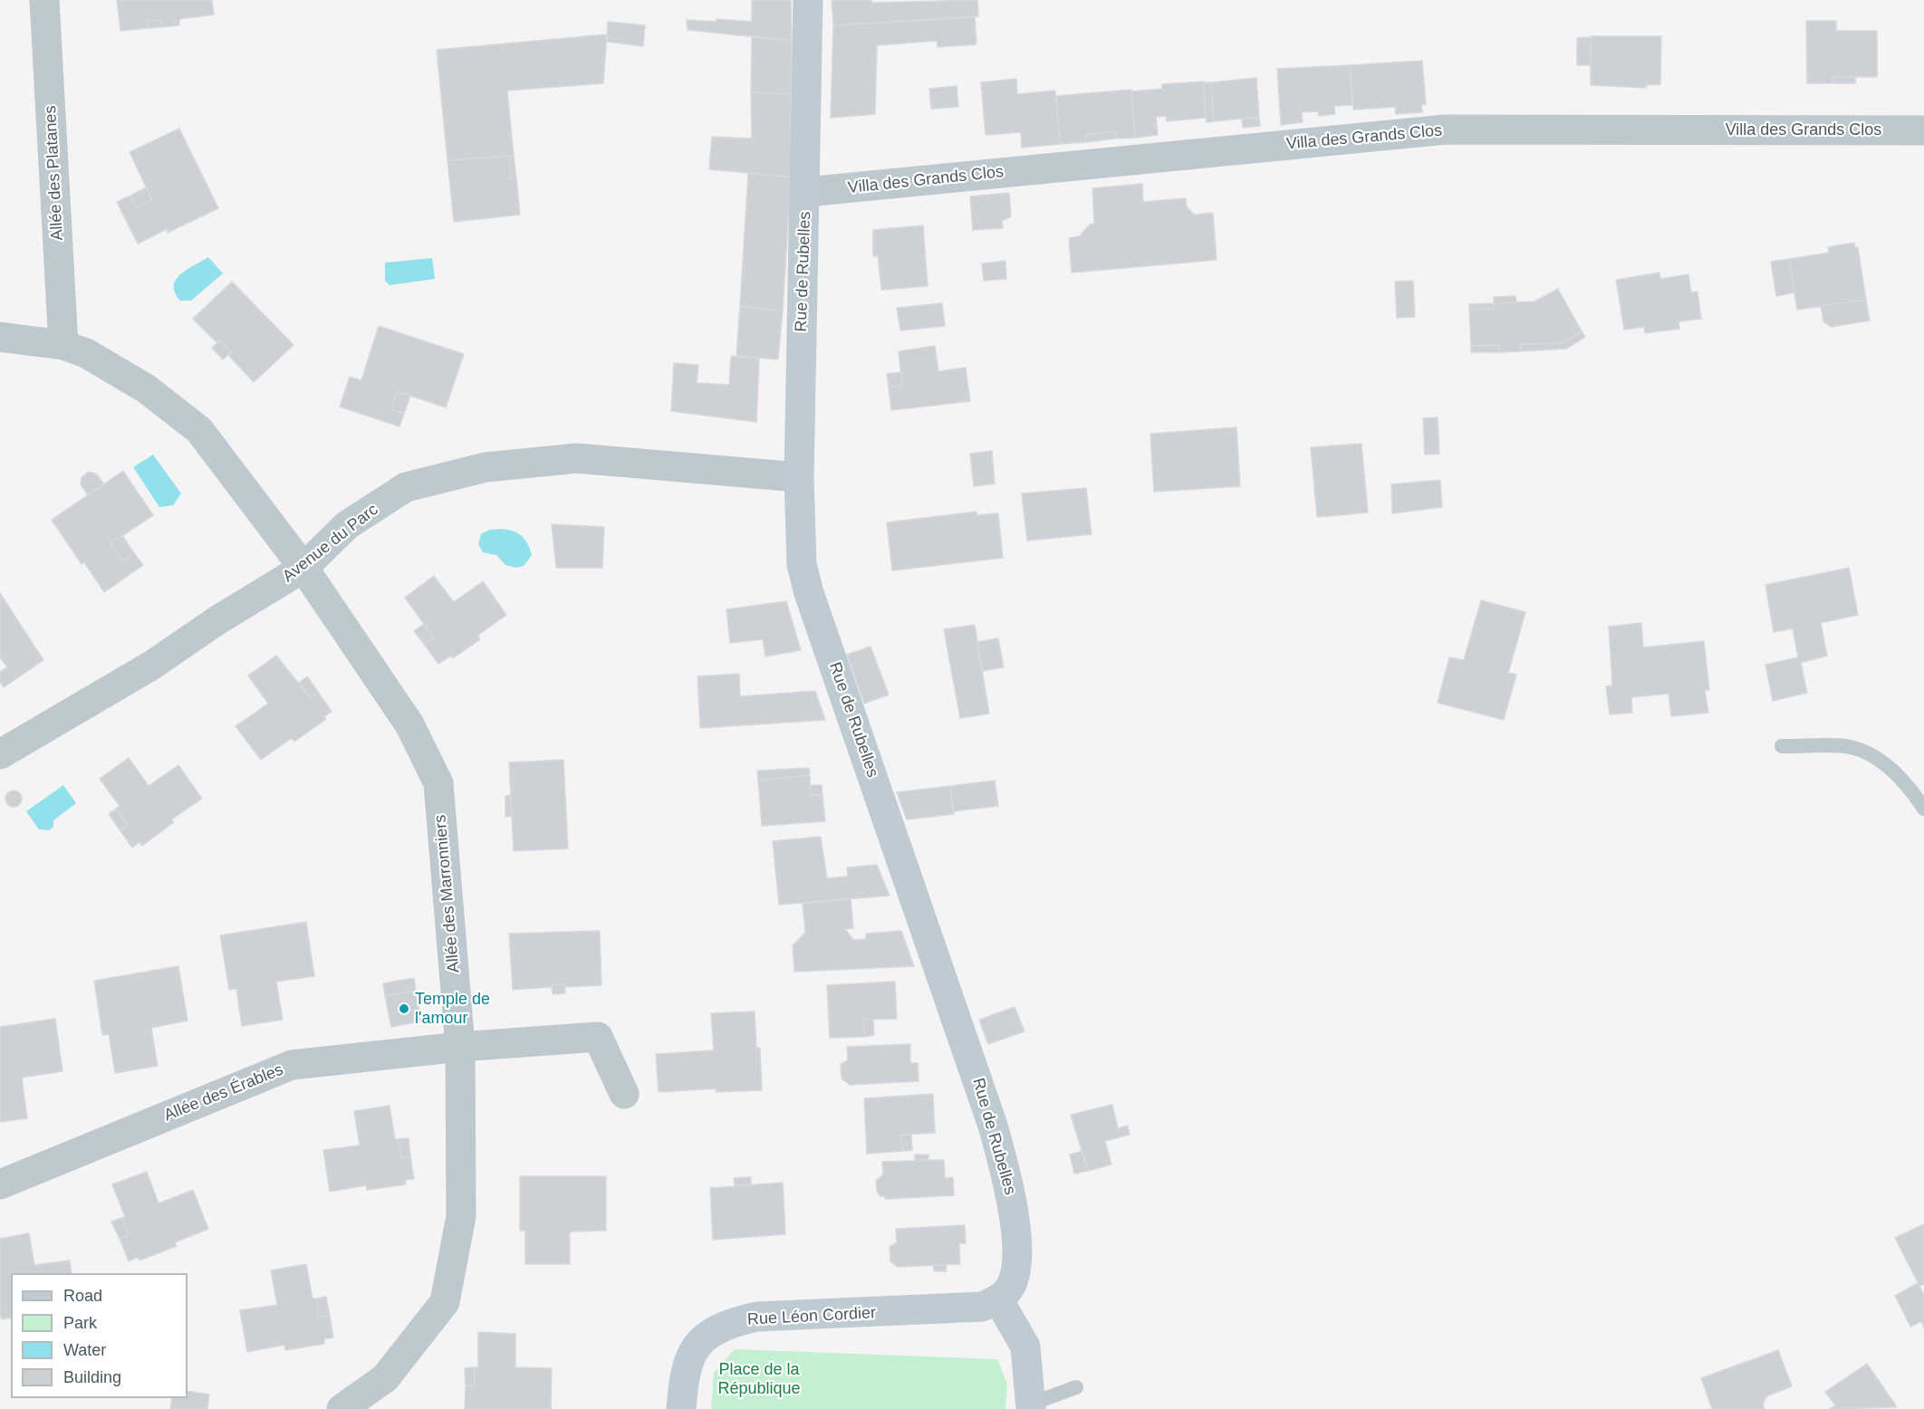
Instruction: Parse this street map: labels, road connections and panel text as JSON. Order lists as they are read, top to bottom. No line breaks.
{"streets":{"street":["Villa des Grands Clos","Allée des Platanes","Rue de Rubelles","Avenue du Parc","Allée des Marronniers","Allée des Érables","Rue Léon Cordier"]},"crossings":[["Villa des Grands Clos","Rue de Rubelles"],["Allée des Platanes","Allée des Marronniers"],["Rue de Rubelles","Avenue du Parc"],["Rue de Rubelles","Rue Léon Cordier"],["Avenue du Parc","Allée des Marronniers"],["Allée des Marronniers","Allée des Érables"]],"parks":["Place de la République"],"places":["Temple de l'amour"],"legend":["Road","Park","Water","Building"]}
